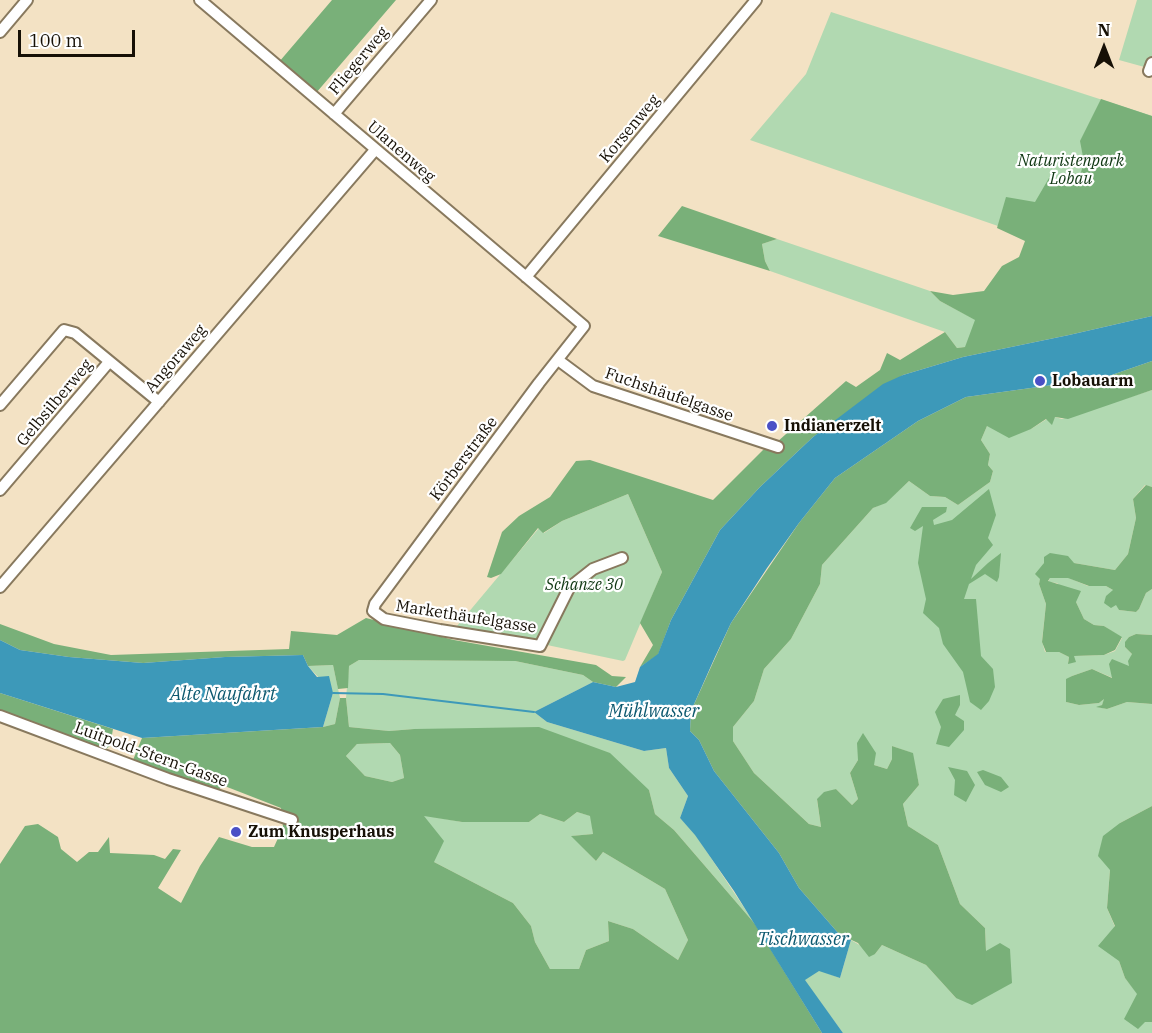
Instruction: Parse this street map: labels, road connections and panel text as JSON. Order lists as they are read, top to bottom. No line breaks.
{"streets":{"street":["Fliegerweg","Korsenweg","Ulanenweg","Angoraweg","Fuchshäufelgasse","Gelbsilberweg","Körberstraße","Markethäufelgasse","Luitpold-Stern-Gasse"]},"crossings":[["Fliegerweg","Ulanenweg"],["Korsenweg","Ulanenweg"],["Ulanenweg","Angoraweg"],["Ulanenweg","Körberstraße"],["Angoraweg","Gelbsilberweg"],["Fuchshäufelgasse","Körberstraße"],["Körberstraße","Markethäufelgasse"]],"water":["Alte Naufahrt","Mühlwasser","Tischwasser"],"parks":["Naturistenpark Lobau","Schanze 30"],"places":["Lobauarm","Indianerzelt","Zum Knusperhaus"],"scale_bar":"100 m","north":"top"}
